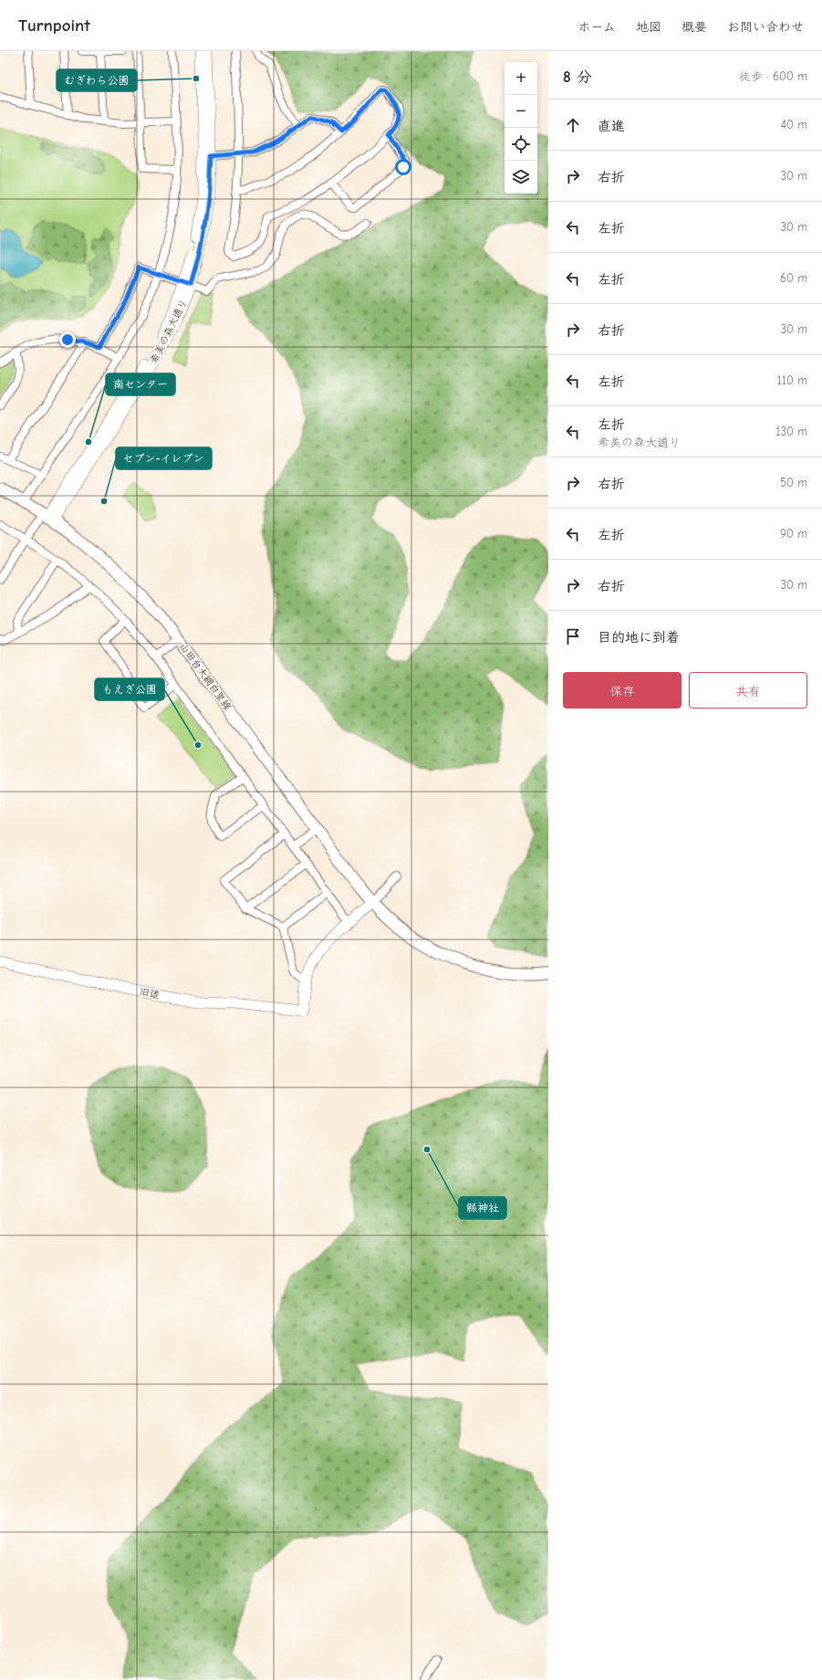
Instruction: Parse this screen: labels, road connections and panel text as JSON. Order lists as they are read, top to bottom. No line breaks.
{"streets":{"main road":["山田台大網白里線"],"street":["希美の森大通り","旧道"]},"crossings":[["希美の森大通り","山田台大網白里線"]],"places":["むぎわら公園","南センター","セブン-イレブン","もえぎ公園","縣神社"],"page":{"header":"Turnpoint","nav":["ホーム","地図","概要","お問い合わせ"],"heading":["8 分","徒歩 · 600 m"],"map_buttons":["+","−"],"list":[["直進","40 m"],["右折","30 m"],["左折","30 m"],["左折","60 m"],["右折","30 m"],["左折","110 m"],["左折","希美の森大通り","130 m"],["右折","50 m"],["左折","90 m"],["右折","30 m"],"目的地に到着"],"buttons":["保存","共有"]}}
